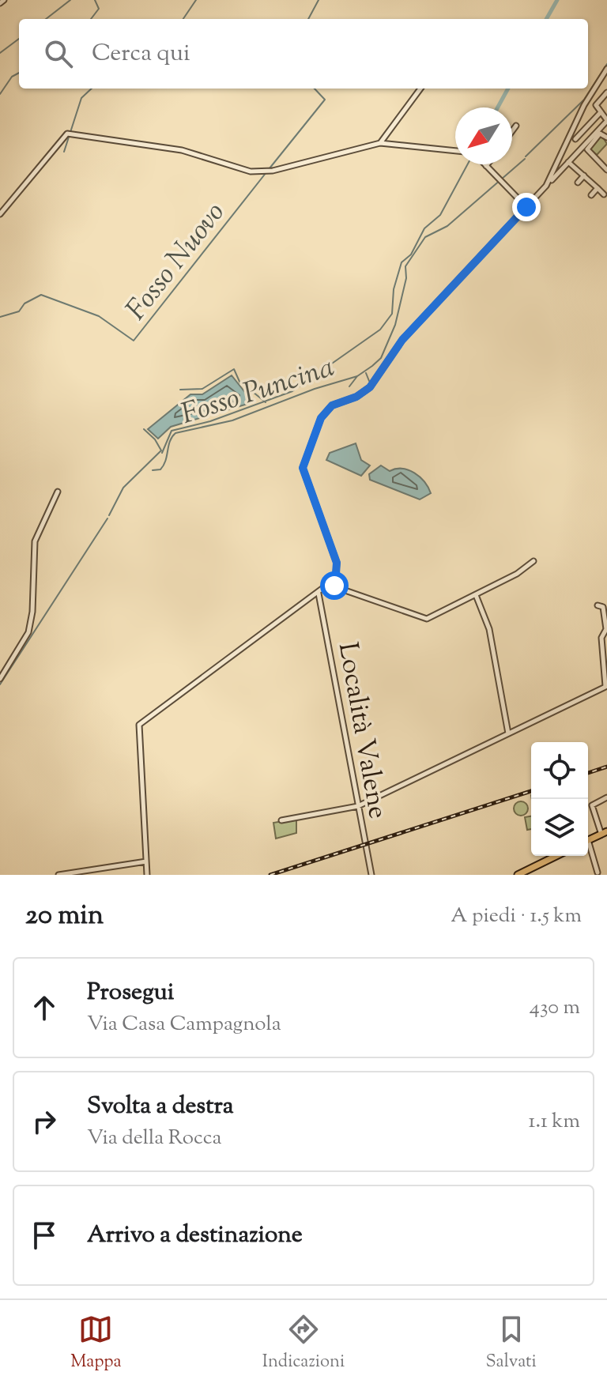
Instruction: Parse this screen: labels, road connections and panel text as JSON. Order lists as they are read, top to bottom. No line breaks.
{"streets":{"street":["Località Valene"]},"water":["Fosso Nuovo","Fosso Puncina"],"north":"bottom left","page":{"search":"Cerca qui","heading":["20 min","A piedi · 1.5 km"],"list":[["Prosegui","Via Casa Campagnola","430 m"],["Svolta a destra","Via della Rocca","1.1 km"],"Arrivo a destinazione"],"nav":["Mappa","Indicazioni","Salvati"]}}
